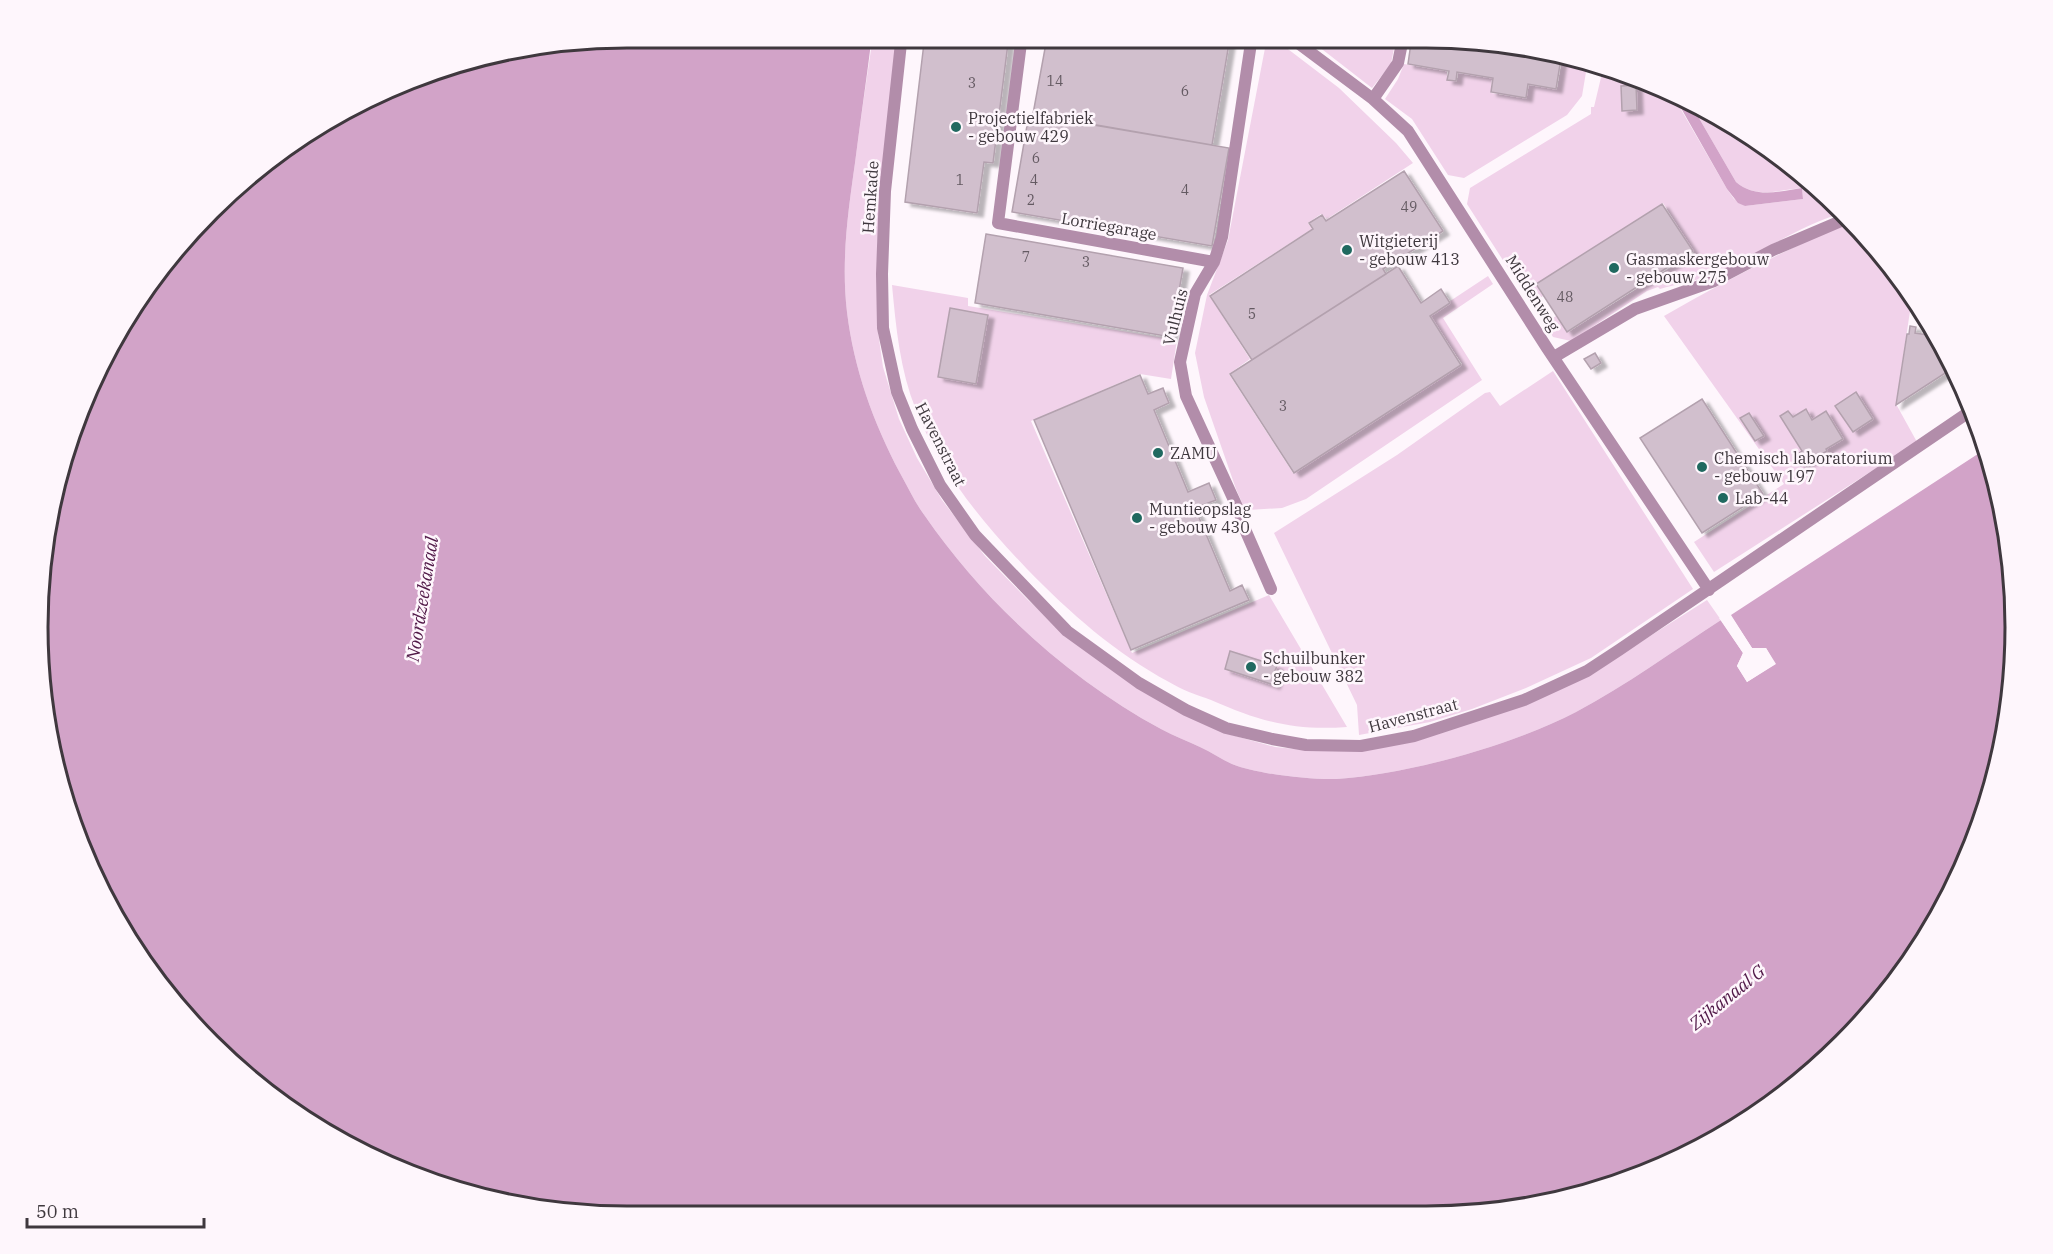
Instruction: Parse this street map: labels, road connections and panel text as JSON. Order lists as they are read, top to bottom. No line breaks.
{"streets":{"street":["Hemkade","Lorriegarage","Middenweg","Vulhuis","Havenstraat"]},"crossings":[["Hemkade","Havenstraat"],["Lorriegarage","Vulhuis"],["Middenweg","Havenstraat"]],"water":["Noordzeekanaal","Zijkanaal G"],"places":["Projectielfabriek - gebouw 429","Witgieterij - gebouw 413","Gasmaskergebouw - gebouw 275","ZAMU","Chemisch laboratorium - gebouw 197","Lab-44","Muntieopslag - gebouw 430","Schuilbunker - gebouw 382"],"house_numbers":["14","3","6","6","1","4","4","2","49","7","3","48","5","3"],"scale_bar":"50 m"}
